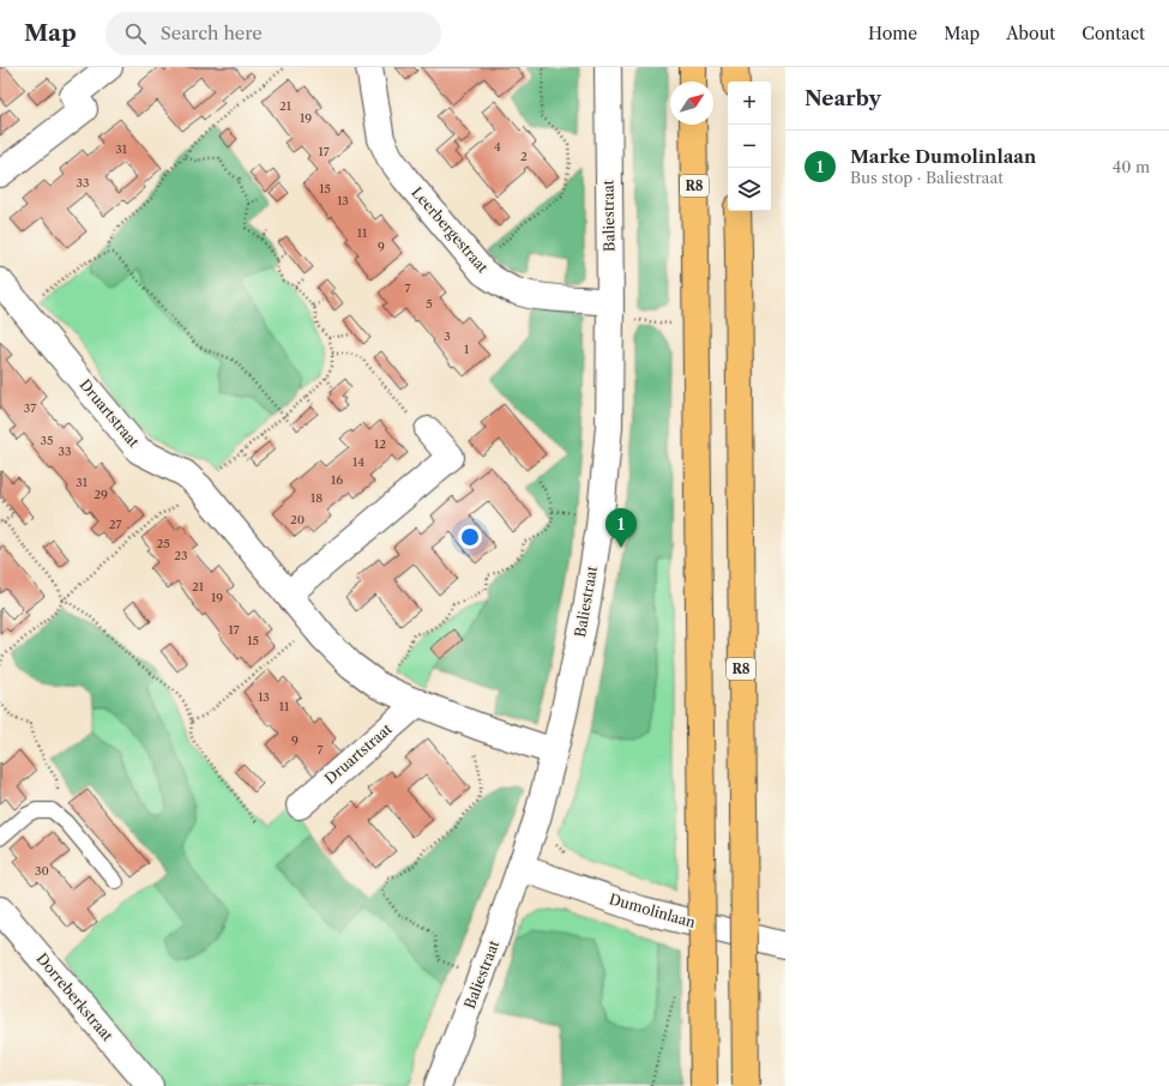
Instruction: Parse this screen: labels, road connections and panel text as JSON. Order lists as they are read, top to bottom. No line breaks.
{"streets":{"highway":["R8"],"street":["Baliestraat","Leerbergestraat","Druartstraat","Dumolinlaan","Dorreberkstraat"]},"crossings":[["Baliestraat","Leerbergestraat"],["Baliestraat","Druartstraat"],["Baliestraat","Dumolinlaan"]],"house_numbers":["21","19","4","31","17","2","33","15","13","11","9","7","5","3","1","37","35","12","33","14","16","31","29","18","20","27","25","23","21","19","17","15","13","11","9","7","30"],"north":"top right","page":{"header":"Map","search":"Search here","nav":["Home","Map","About","Contact"],"heading":"Nearby","map_buttons":["+","−"],"list":[{"mark":"1","name":"Marke Dumolinlaan","note":"Bus stop · Baliestraat","value":"40 m"}],"pins":"1"}}
